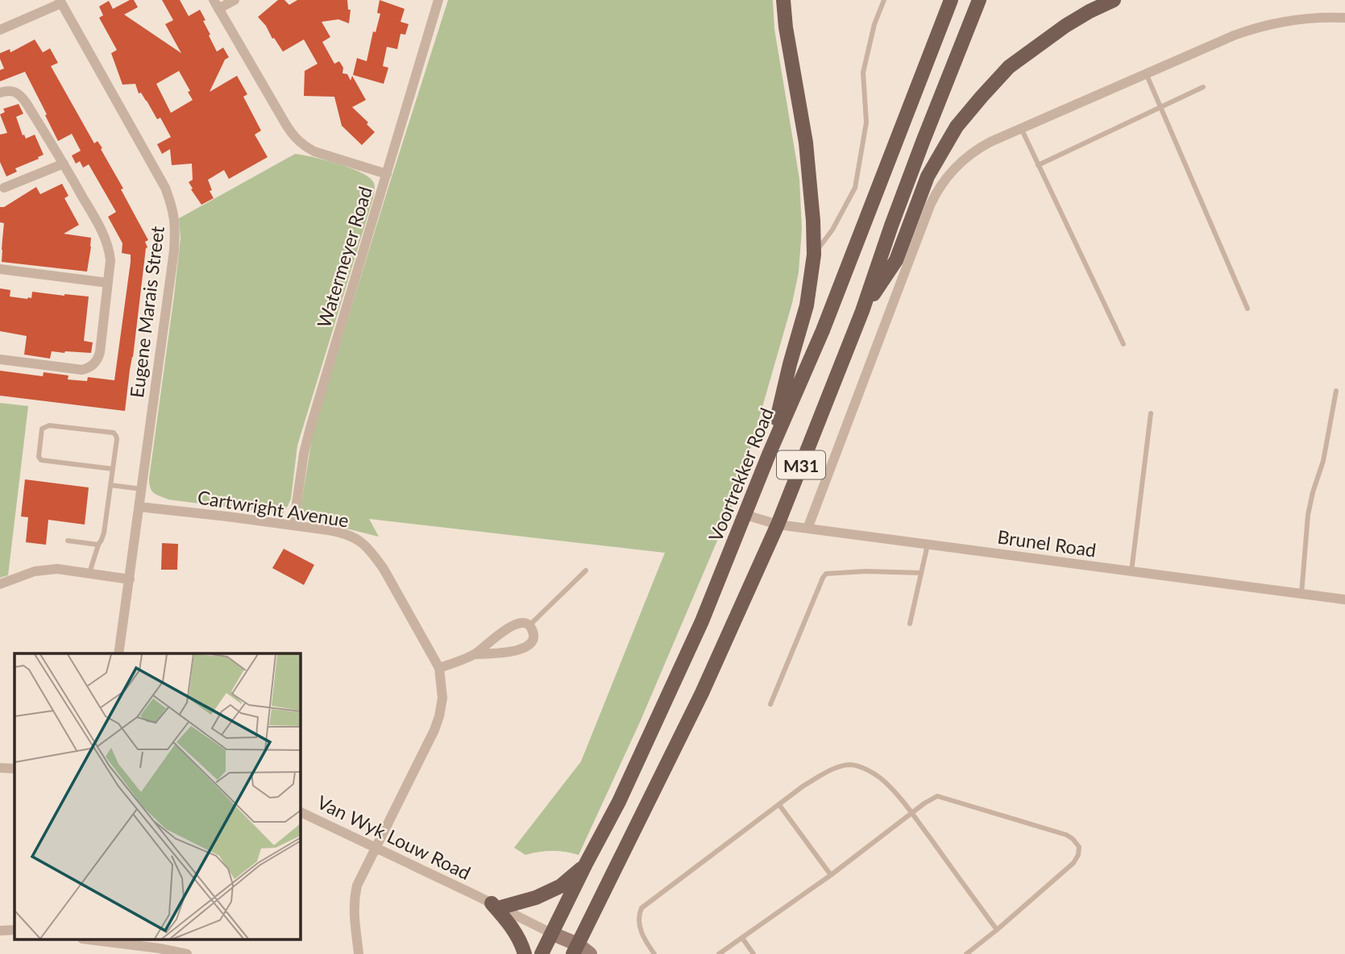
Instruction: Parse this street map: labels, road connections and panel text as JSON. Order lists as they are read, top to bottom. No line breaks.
{"streets":{"main road":["M31","Voortrekker Road"],"street":["Watermeyer Road","Eugene Marais Street","Cartwright Avenue","Brunel Road","Van Wyk Louw Road"]},"crossings":[["Watermeyer Road","Cartwright Avenue"],["Eugene Marais Street","Cartwright Avenue"],["M31","Brunel Road"],["Voortrekker Road","Brunel Road"],["Voortrekker Road","Van Wyk Louw Road"],["Cartwright Avenue","Van Wyk Louw Road"]]}
